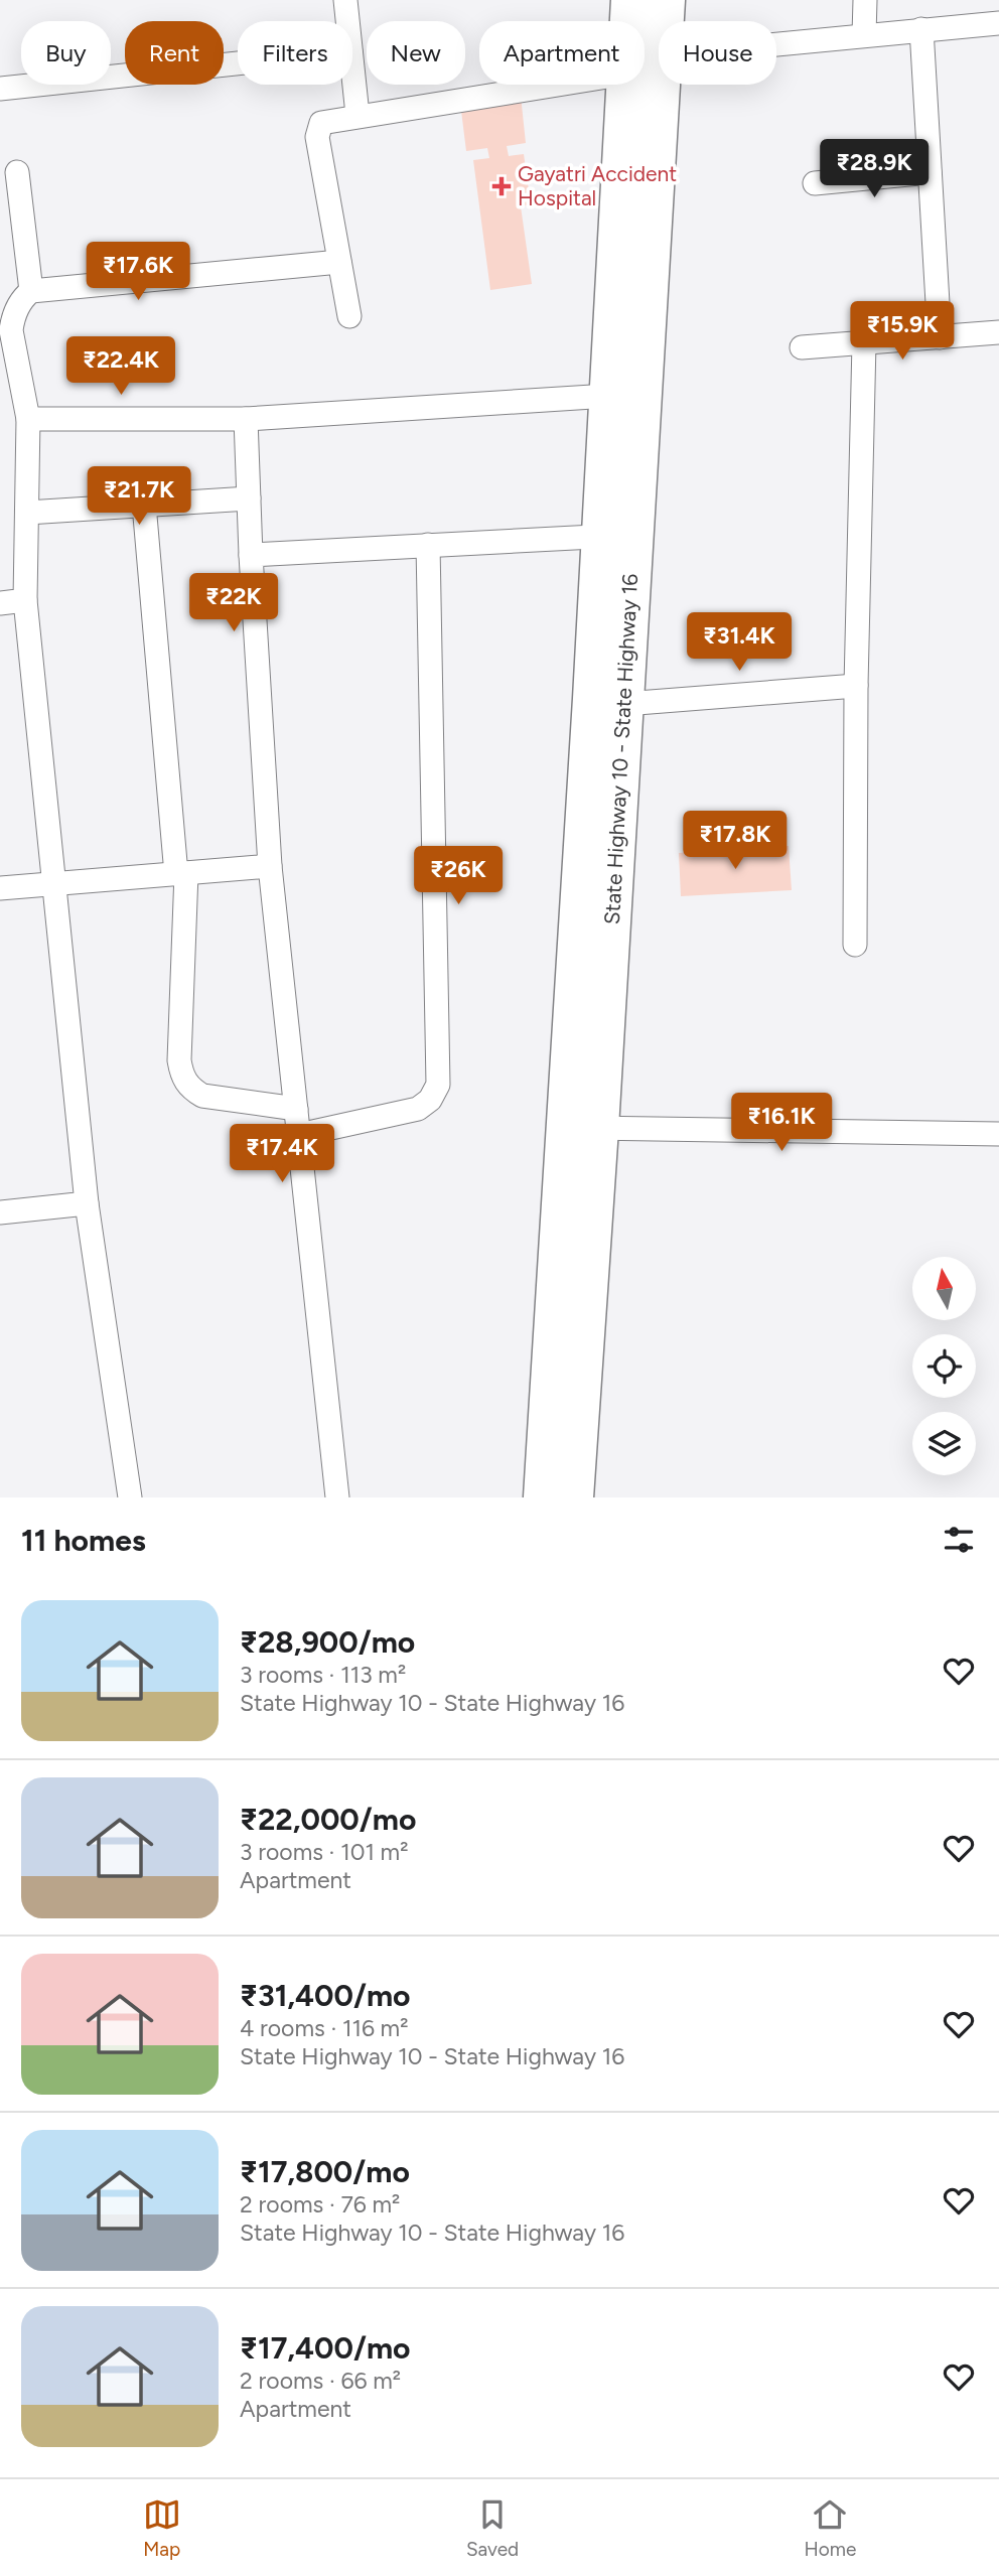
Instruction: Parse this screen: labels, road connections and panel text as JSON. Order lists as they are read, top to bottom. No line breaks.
{"streets":{"highway":["State Highway 10 - State Highway 16"]},"places":{"health":["Gayatri Accident Hospital"]},"north":"top","page":{"chip":["Buy","Rent","Filters","New","Apartment","House"],"price":["₹28.9K","₹17.6K","₹15.9K","₹22.4K","₹21.7K","₹22K","₹31.4K","₹17.8K","₹26K","₹16.1K","₹17.4K"],"heading":"11 homes","list":[{"name":"₹28,900/mo","note":"3 rooms · 113 m² · State Highway 10 - State Highway 16"},{"name":"₹22,000/mo","note":"3 rooms · 101 m² · Apartment"},{"name":"₹31,400/mo","note":"4 rooms · 116 m² · State Highway 10 - State Highway 16"},{"name":"₹17,800/mo","note":"2 rooms · 76 m² · State Highway 10 - State Highway 16"},{"name":"₹17,400/mo","note":"2 rooms · 66 m² · Apartment"}],"tabs":["Map","Saved","Home"]}}
